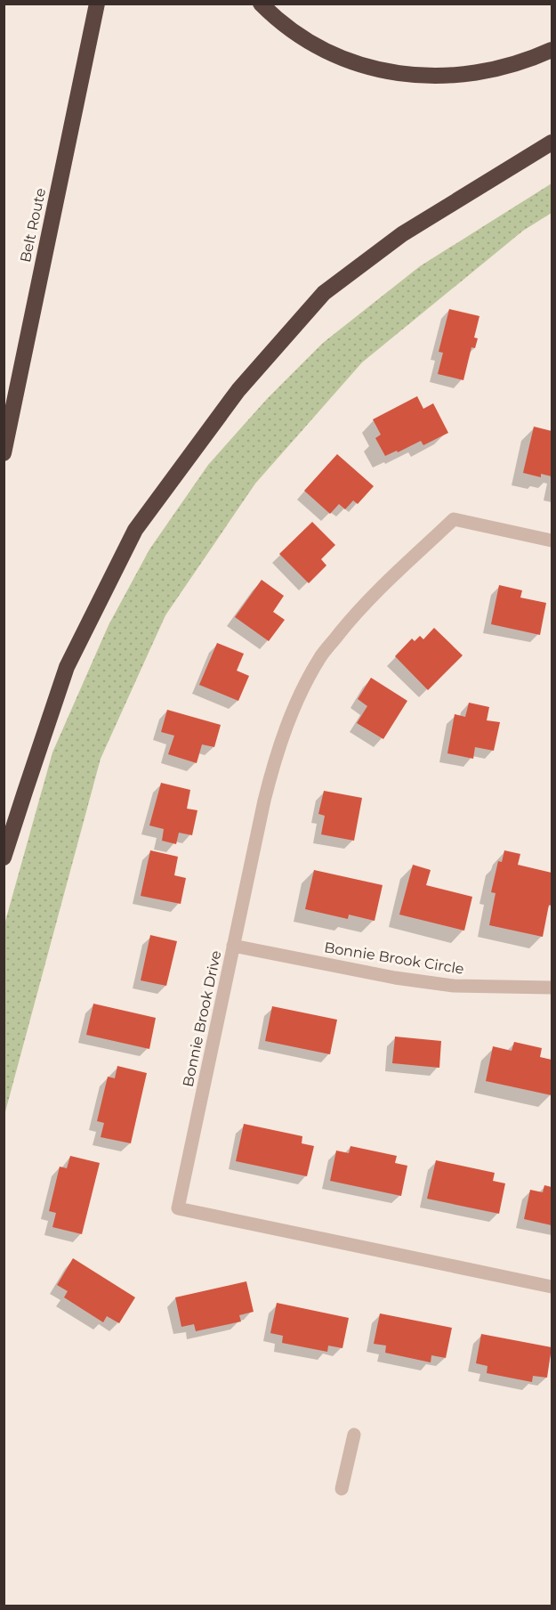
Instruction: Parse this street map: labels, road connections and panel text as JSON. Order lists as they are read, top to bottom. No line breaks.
{"streets":{"highway":["Belt Route"],"street":["Bonnie Brook Circle","Bonnie Brook Drive"]},"crossings":[["Bonnie Brook Circle","Bonnie Brook Drive"]]}
